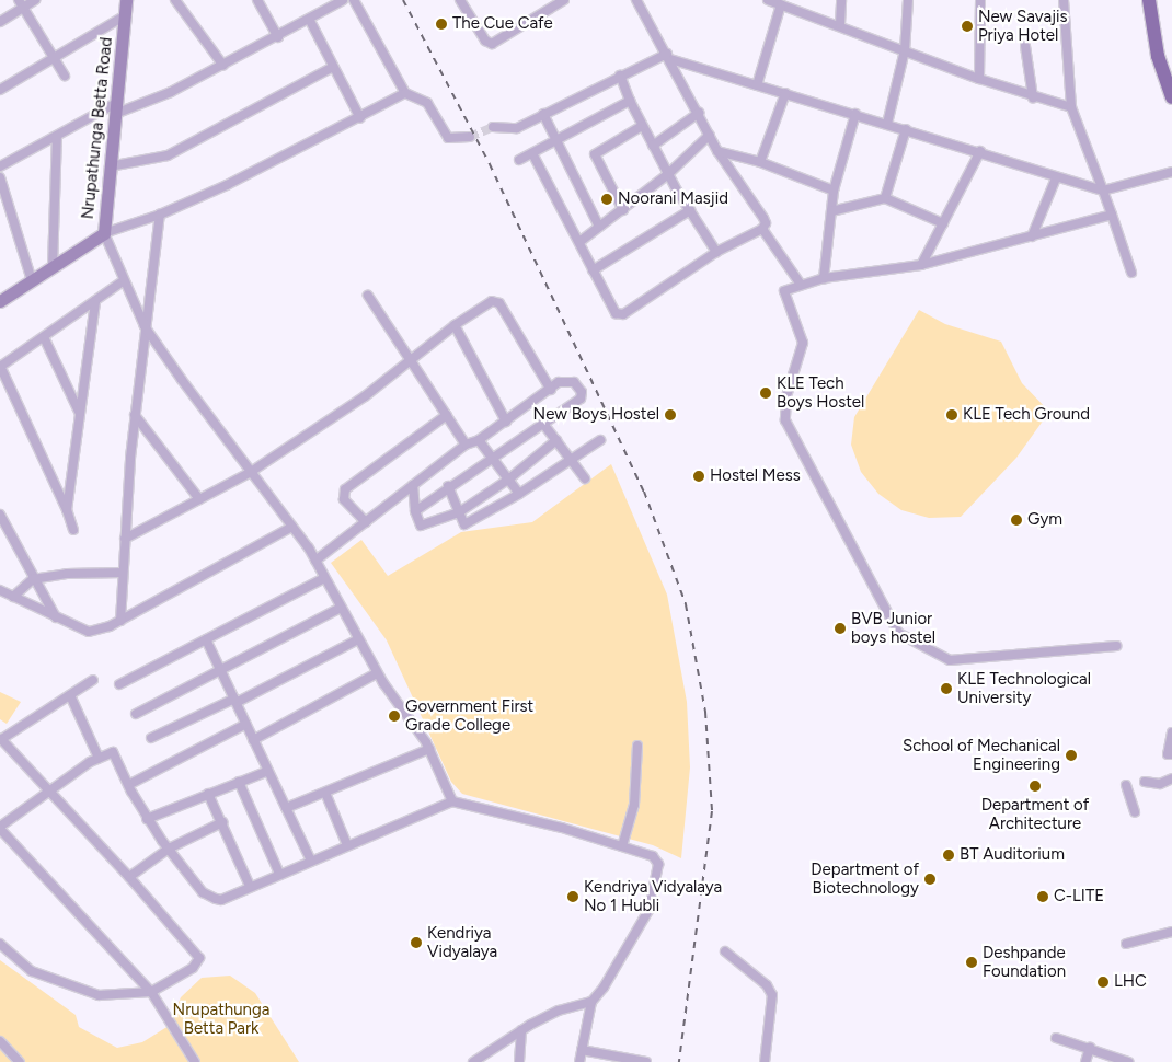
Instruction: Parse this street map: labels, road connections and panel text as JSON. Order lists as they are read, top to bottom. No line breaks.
{"streets":{"street":["Nrupathunga Betta Road"]},"parks":["Nrupathunga Betta Park"],"places":["The Cue Cafe","New Savajis Priya Hotel","Noorani Masjid","KLE Tech Boys Hostel","New Boys Hostel","KLE Tech Ground","Hostel Mess","Gym","BVB Junior boys hostel","KLE Technological University","Government First Grade College","School of Mechanical Engineering","Department of Architecture","BT Auditorium","Department of Biotechnology","Kendriya Vidyalaya No 1 Hubli","C-LITE","Kendriya Vidyalaya","Deshpande Foundation","LHC"]}
